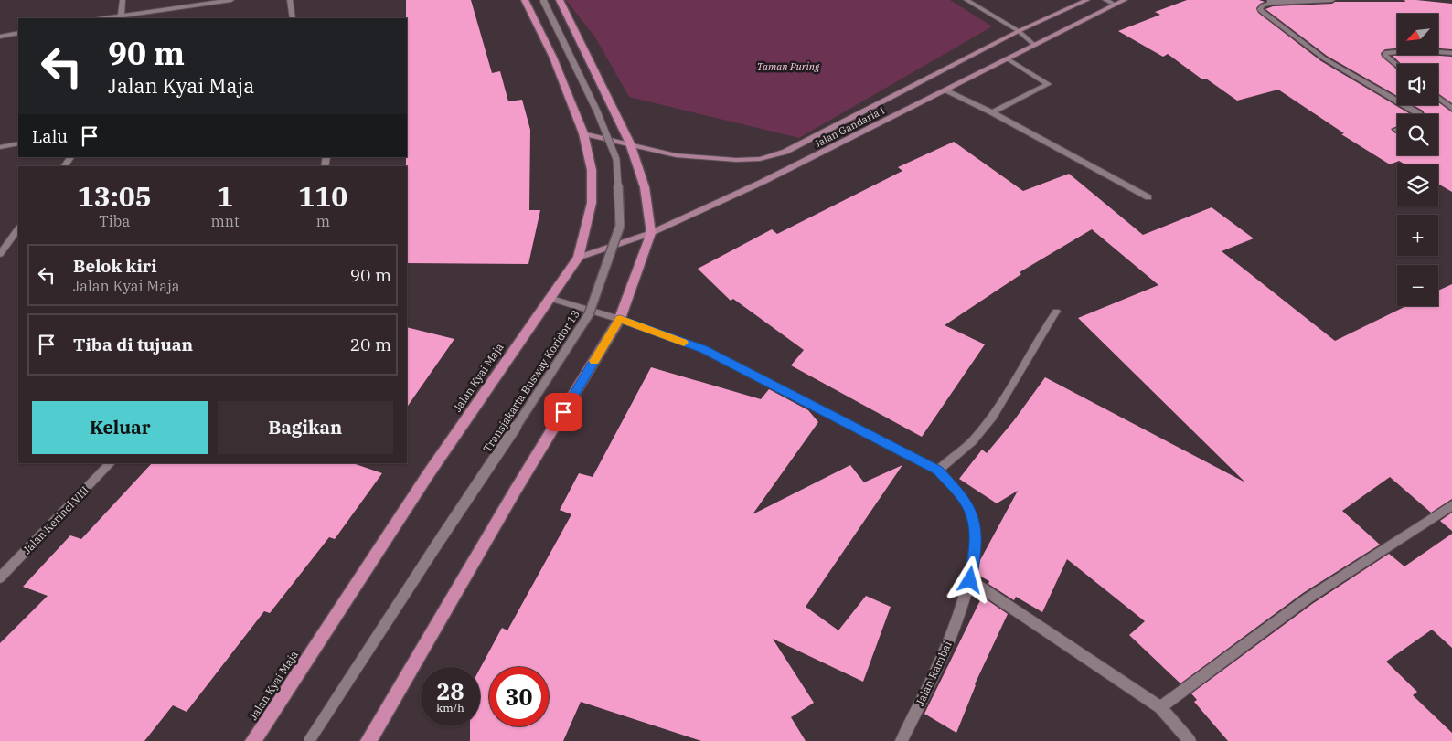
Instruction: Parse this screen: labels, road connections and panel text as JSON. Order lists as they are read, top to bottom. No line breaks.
{"streets":{"main road":["Jalan Gandaria I","Jalan Kyai Maja"],"street":["Transjakarta Busway Koridor 13","Jalan Kerinci VIII","Jalan Rambai"]},"crossings":[["Jalan Gandaria I","Jalan Kyai Maja"],["Jalan Kyai Maja","Jalan Rambai"]],"parks":["Taman Puring"],"north":"bottom left","page":{"map_buttons":["+","−"],"turn":["90 m","Jalan Kyai Maja"],"then":"Lalu","eta":["13:05","Tiba","1","mnt","110","m"],"list":[{"name":"Belok kiri","note":"Jalan Kyai Maja","value":"90 m"},{"name":"Tiba di tujuan","value":"20 m"}],"buttons":["Keluar","Bagikan"],"speed":"28 km/h","limit":"30"}}
